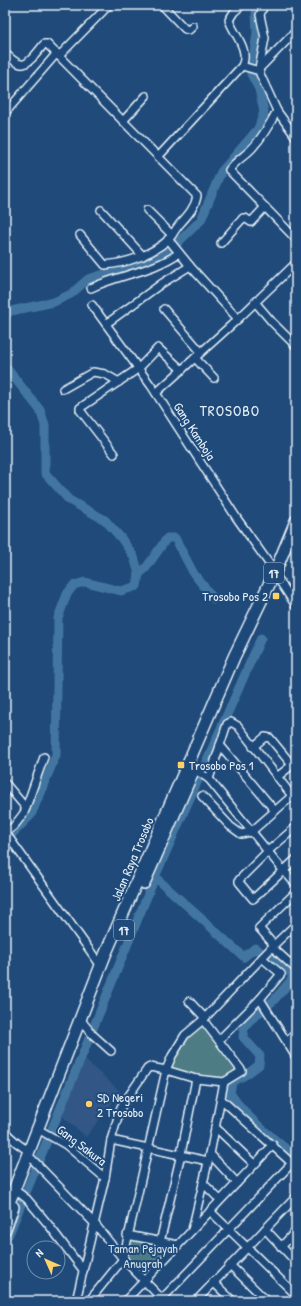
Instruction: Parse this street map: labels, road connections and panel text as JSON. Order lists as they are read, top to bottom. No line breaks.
{"streets":{"highway":["17","Jalan Raya Trosobo"],"street":["Gang Kamboja","Gang Sakura"]},"crossings":[["Gang Kamboja","Jalan Raya Trosobo"],["Jalan Raya Trosobo","Gang Sakura"]],"districts":["TROSOBO"],"parks":["Taman Pejayah Anugrah"],"places":{"transit":["Trosobo Pos 2","Trosobo Pos 1"],"other":["SD Negeri 2 Trosobo"]},"north":"top left"}
